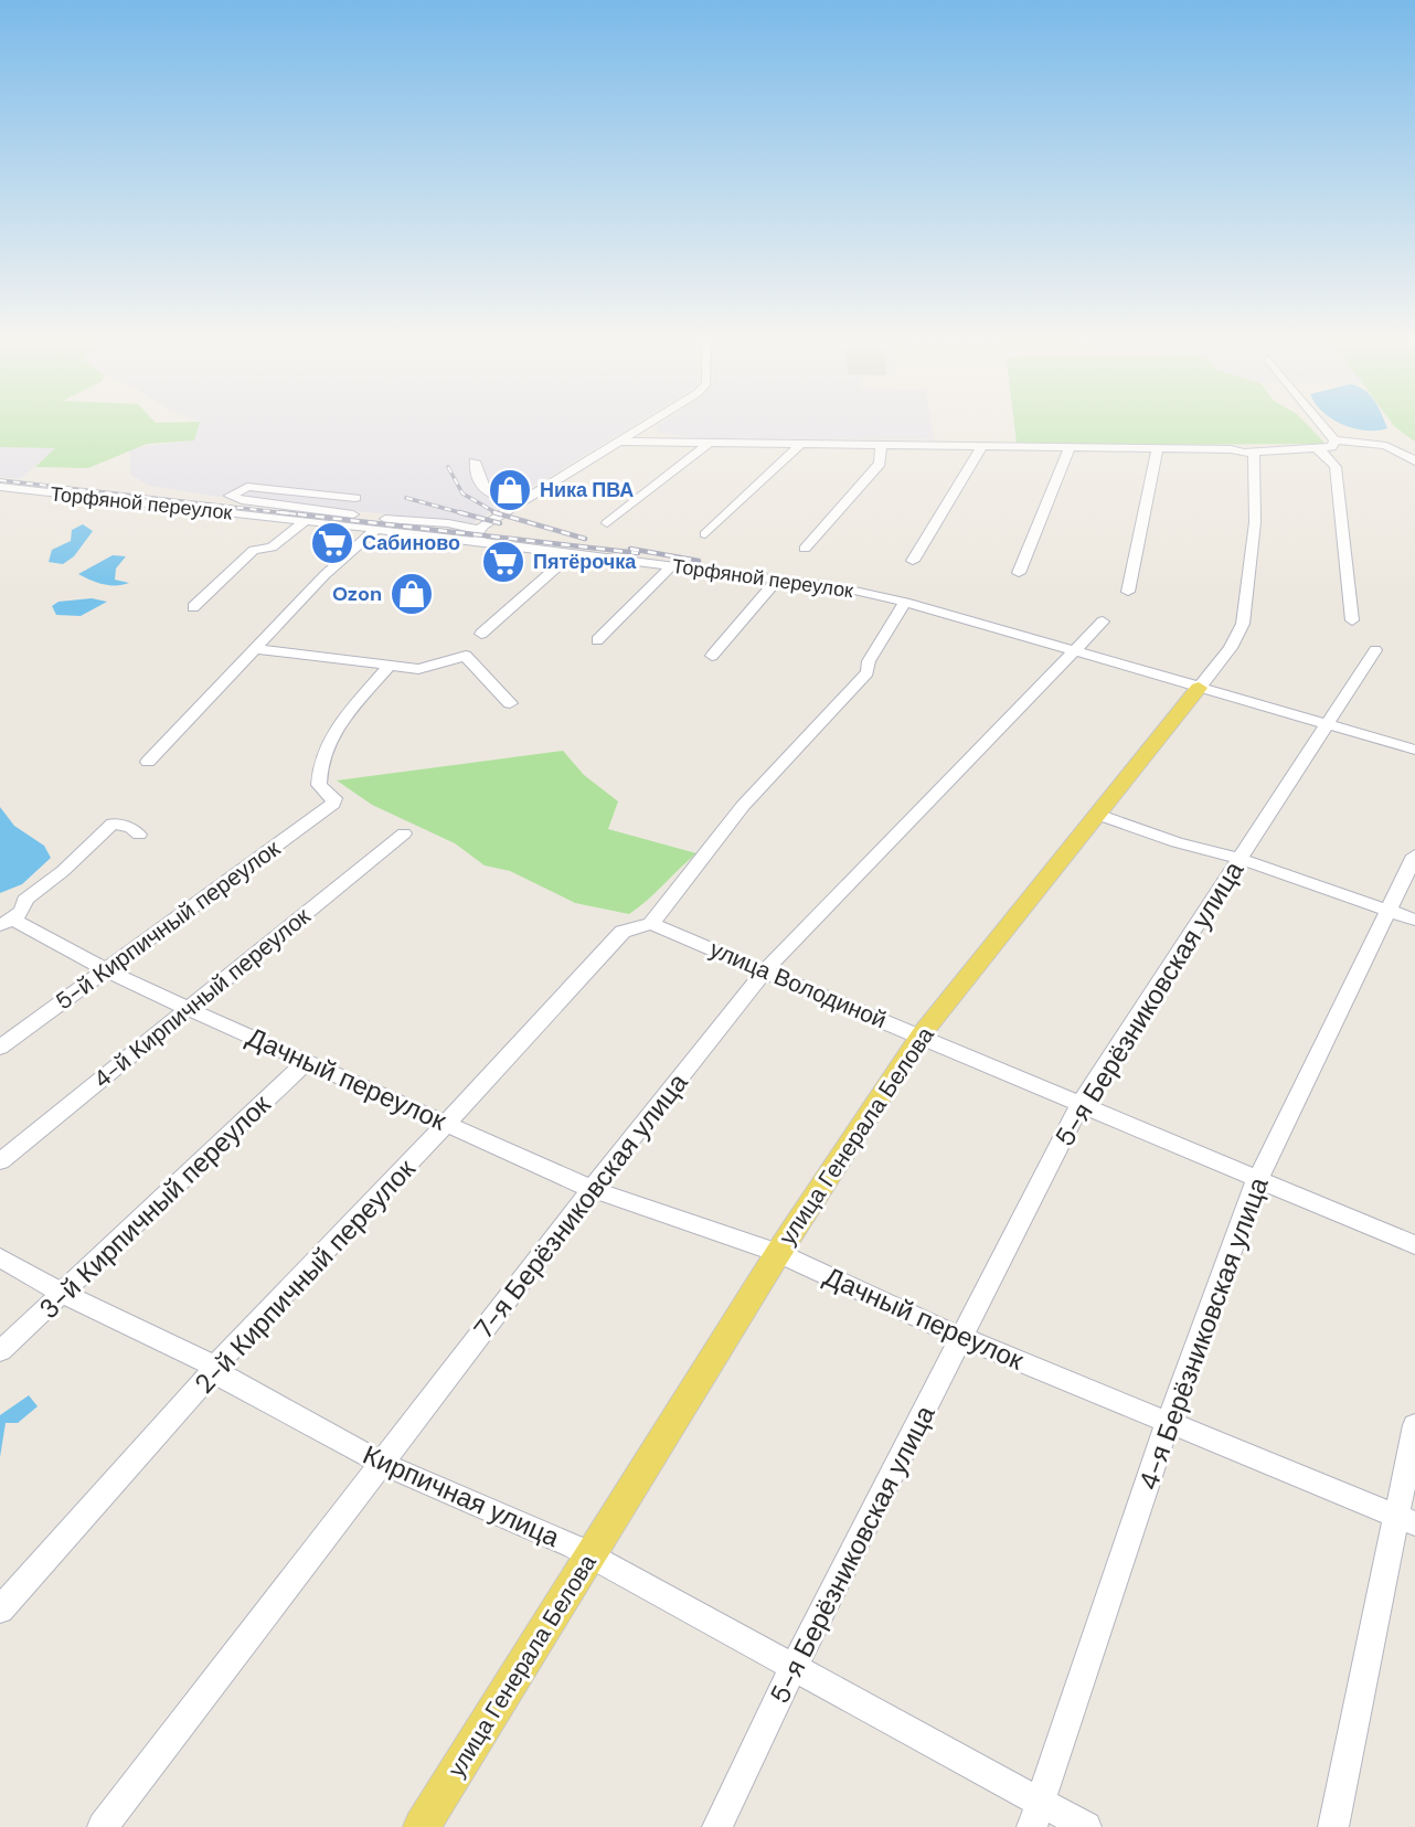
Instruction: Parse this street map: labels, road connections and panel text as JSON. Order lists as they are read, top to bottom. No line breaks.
{"streets":{"main road":["улица Генерала Белова"],"street":["Торфяной переулок","5-й Кирпичный переулок","улица Володиной","4-й Кирпичный переулок","5-я Берёзниковская улица","Дачный переулок","7-я Берёзниковская улица","3-й Кирпичный переулок","2-й Кирпичный переулок","4-я Берёзниковская улица","Кирпичная улица"]},"crossings":[["Торфяной переулок","5-я Берёзниковская улица"],["Торфяной переулок","улица Генерала Белова"],["Торфяной переулок","7-я Берёзниковская улица"],["5-й Кирпичный переулок","Дачный переулок"],["улица Володиной","5-я Берёзниковская улица"],["улица Володиной","улица Генерала Белова"],["улица Володиной","7-я Берёзниковская улица"],["улица Володиной","2-й Кирпичный переулок"],["улица Володиной","4-я Берёзниковская улица"],["4-й Кирпичный переулок","Дачный переулок"],["5-я Берёзниковская улица","Дачный переулок"],["5-я Берёзниковская улица","Кирпичная улица"],["Дачный переулок","улица Генерала Белова"],["Дачный переулок","7-я Берёзниковская улица"],["Дачный переулок","3-й Кирпичный переулок"],["Дачный переулок","2-й Кирпичный переулок"],["Дачный переулок","4-я Берёзниковская улица"],["улица Генерала Белова","Кирпичная улица"],["7-я Берёзниковская улица","Кирпичная улица"],["3-й Кирпичный переулок","Кирпичная улица"],["2-й Кирпичный переулок","Кирпичная улица"],["4-я Берёзниковская улица","Кирпичная улица"]],"places":{"shop":["Ника ПВА","Ozon"],"supermarket":["Сабиново","Пятёрочка"]}}
